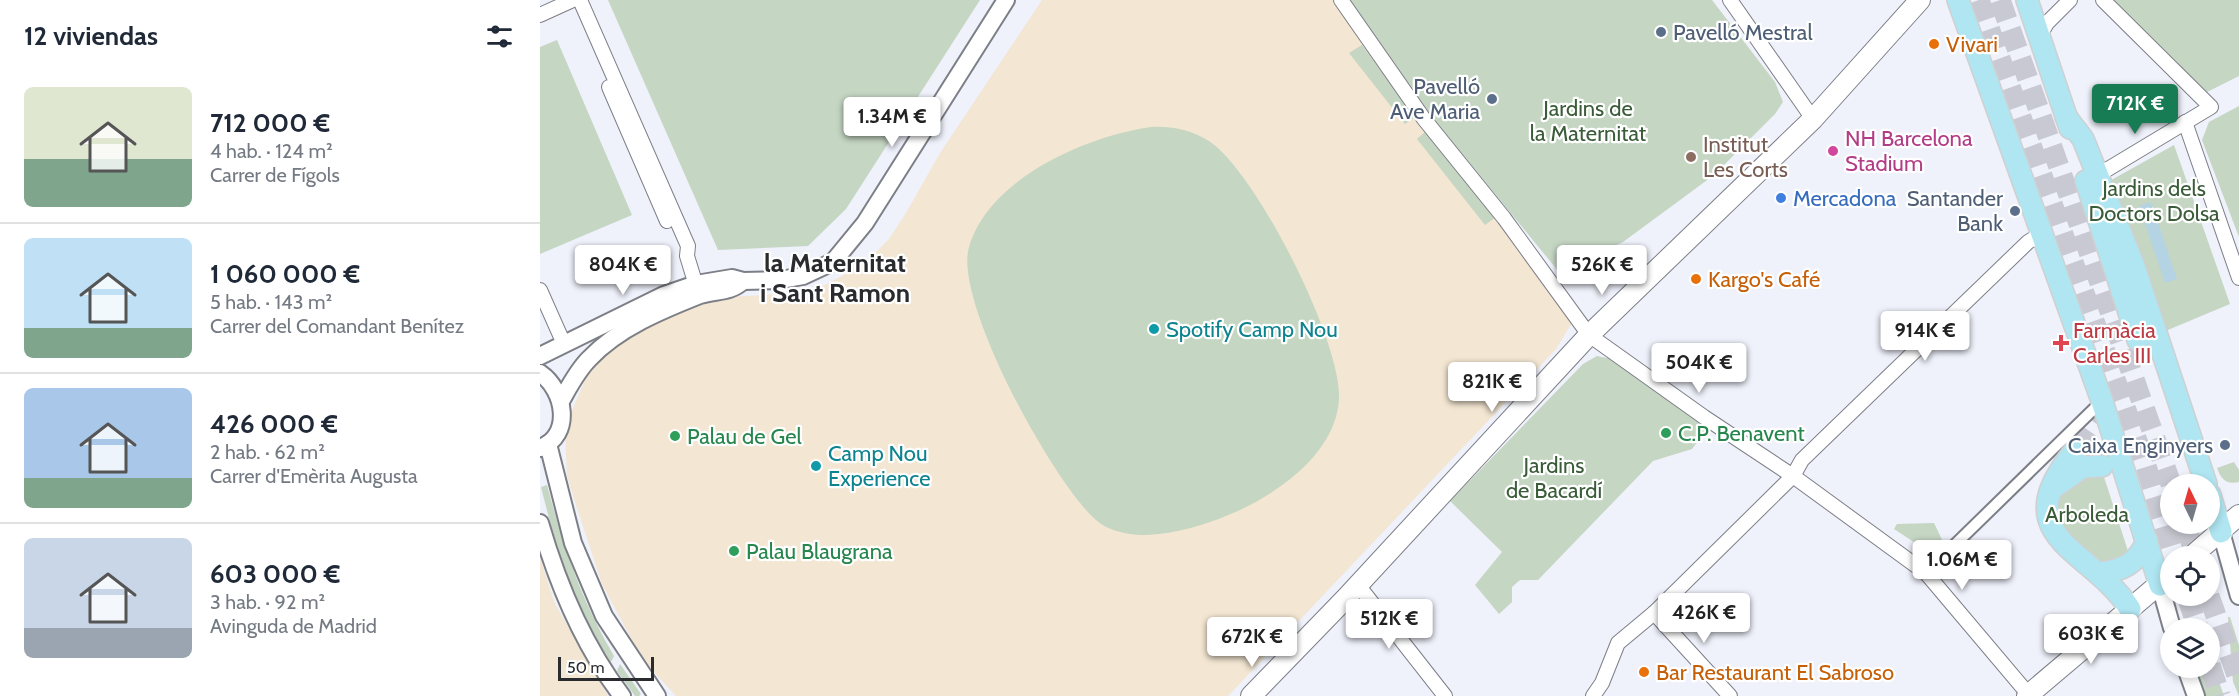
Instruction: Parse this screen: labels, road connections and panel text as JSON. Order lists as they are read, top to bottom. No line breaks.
{"districts":["la Maternitat i Sant Ramon"],"parks":["Jardins de la Maternitat","Jardins dels Doctors Dolsa","Jardins de Bacardí","Arboleda"],"places":{"other":["Pavelló Mestral","Vivari","Pavelló Ave Maria","NH Barcelona Stadium","Institut Les Corts","Mercadona","Santander Bank","Kargo's Café","Spotify Camp Nou","C.P. Benavent","Palau de Gel","Caixa Enginyers","Camp Nou Experience","Palau Blaugrana","Bar Restaurant El Sabroso"],"health":["Farmàcia Carles III"]},"scale_bar":"50 m","north":"top","page":{"heading":"12 viviendas","list":[{"name":"712 000 €","note":"4 hab. · 124 m² · Carrer de Fígols"},{"name":"1 060 000 €","note":"5 hab. · 143 m² · Carrer del Comandant Benítez"},{"name":"426 000 €","note":"2 hab. · 62 m² · Carrer d'Emèrita Augusta"},{"name":"603 000 €","note":"3 hab. · 92 m² · Avinguda de Madrid"}],"price":["712K €","1.34M €","804K €","526K €","914K €","504K €","821K €","1.06M €","426K €","512K €","603K €","672K €"],"scale":"50 m"}}
